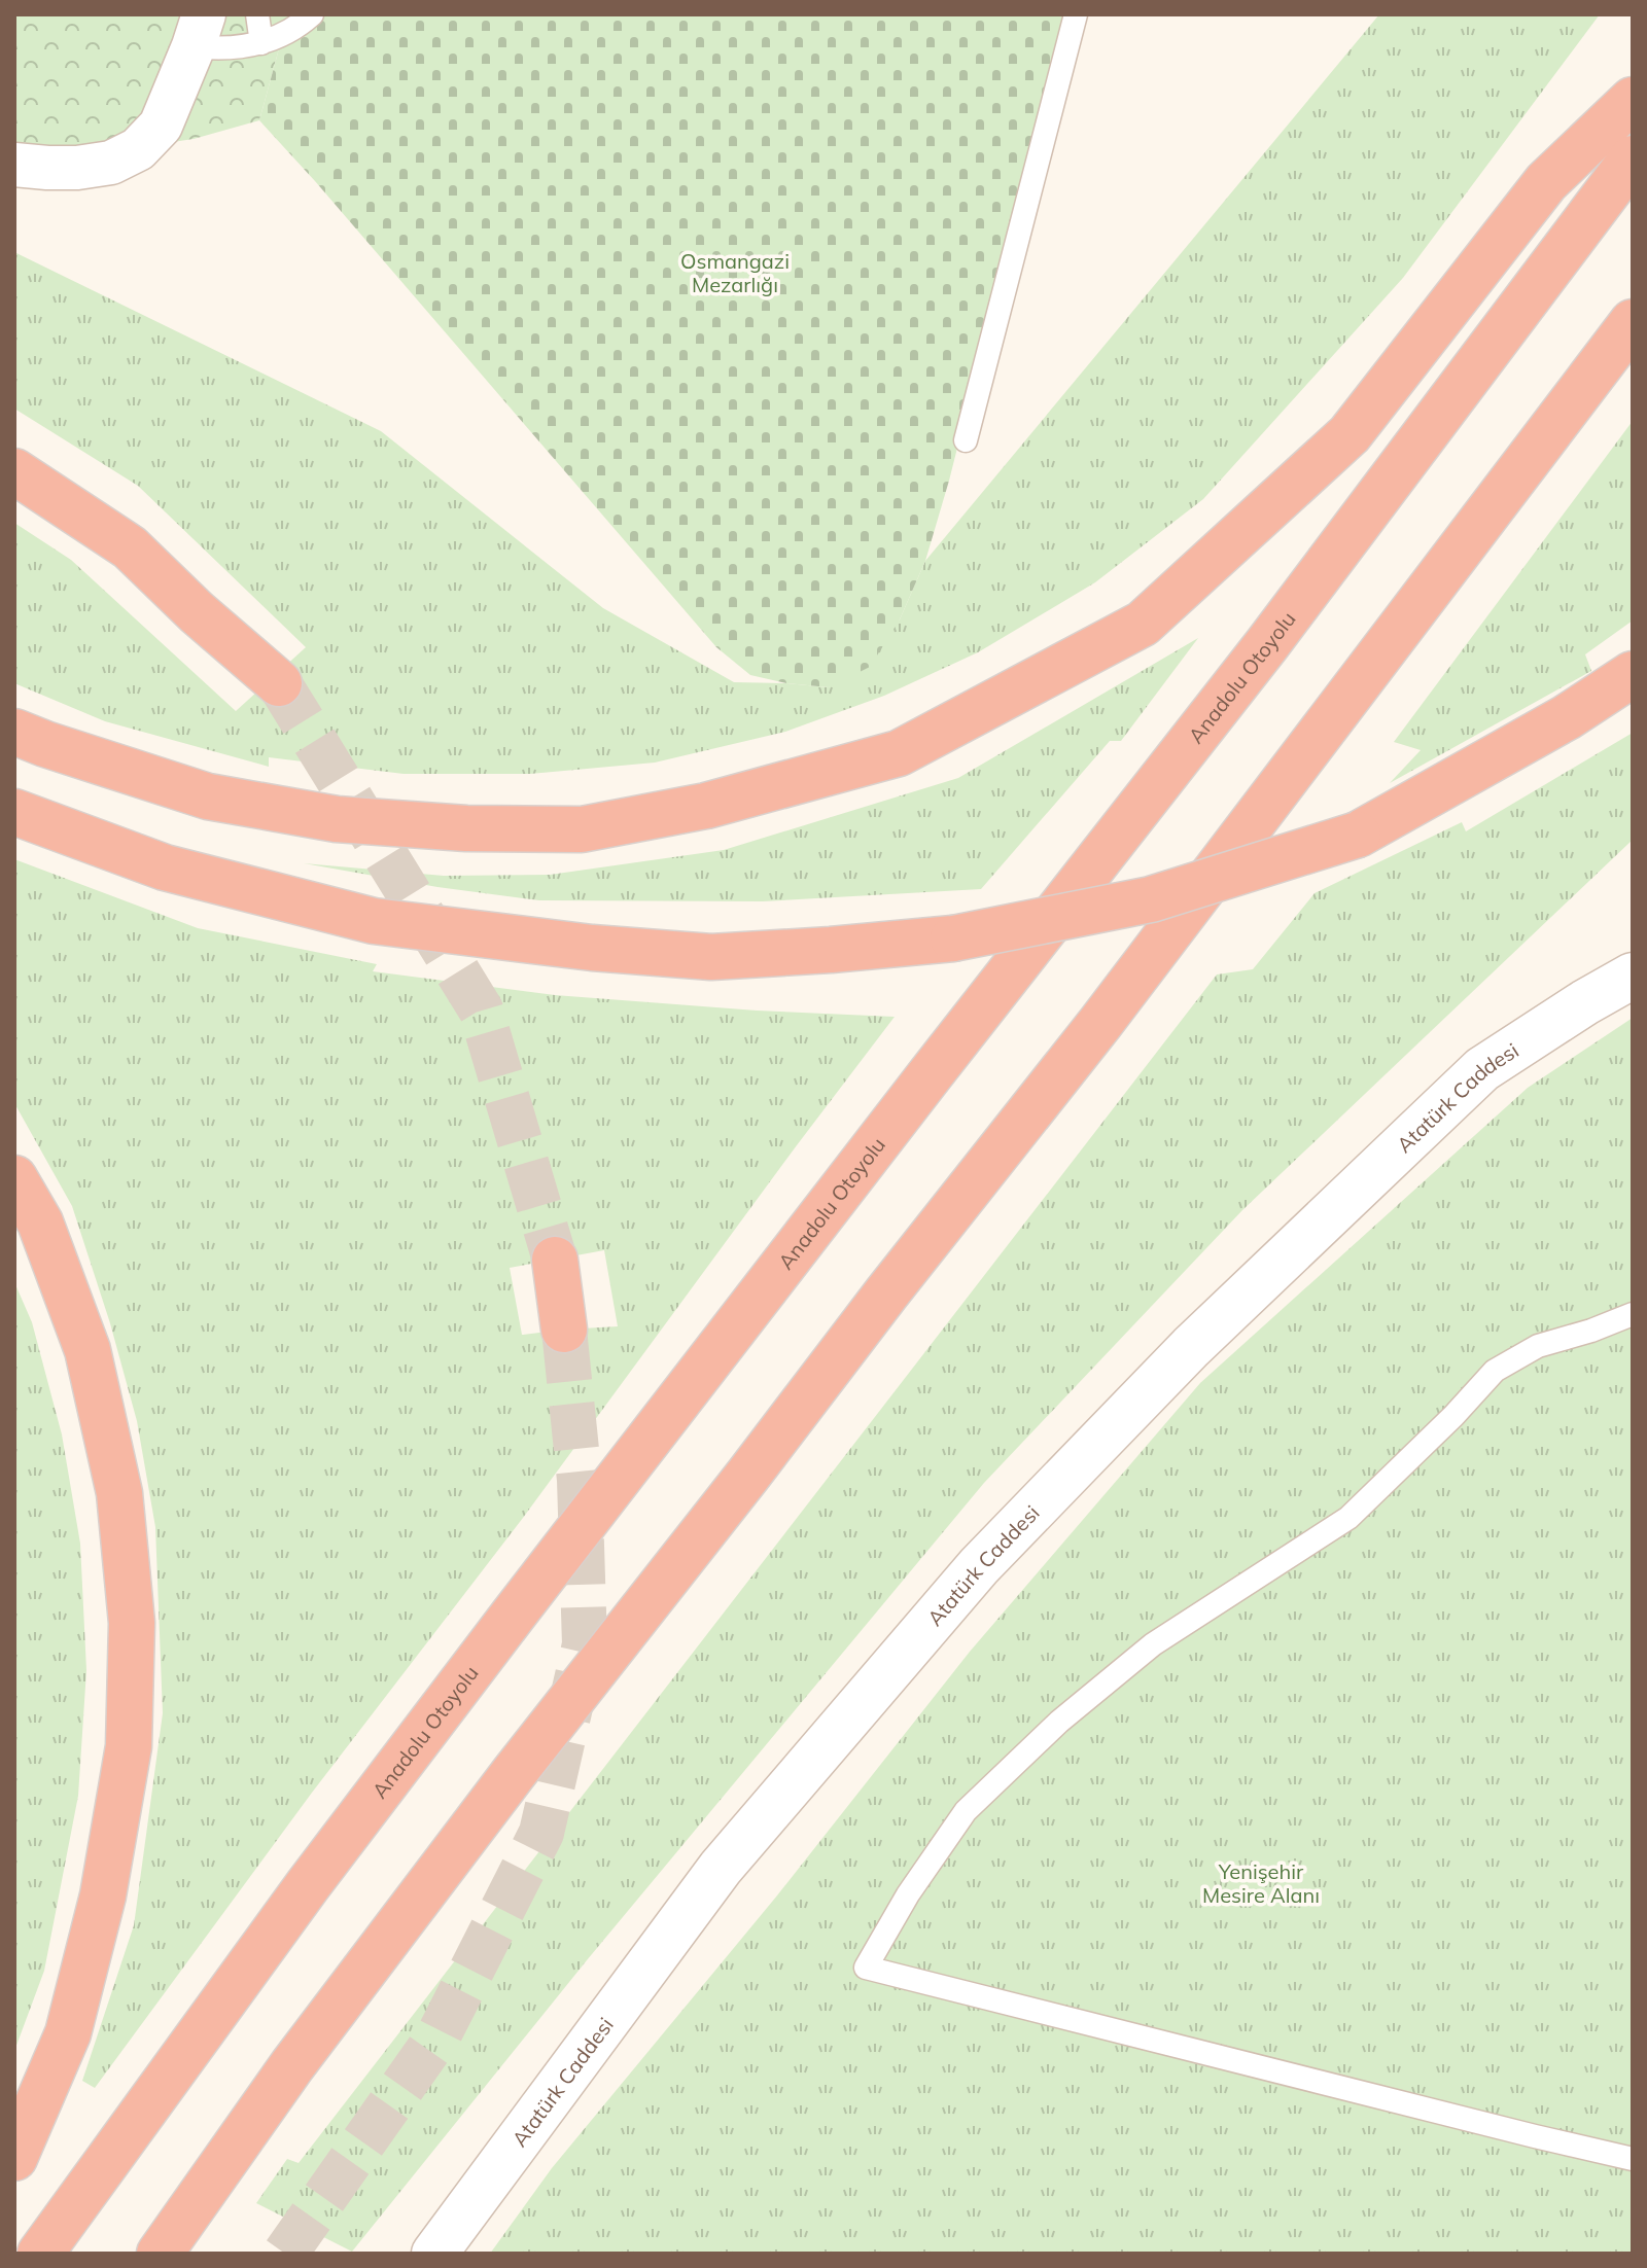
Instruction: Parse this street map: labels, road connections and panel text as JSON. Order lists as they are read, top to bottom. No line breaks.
{"streets":{"highway":["Anadolu Otoyolu"],"street":["Atatürk Caddesi"]},"parks":["Osmangazi Mezarlığı","Yenişehir Mesire Alanı"]}
